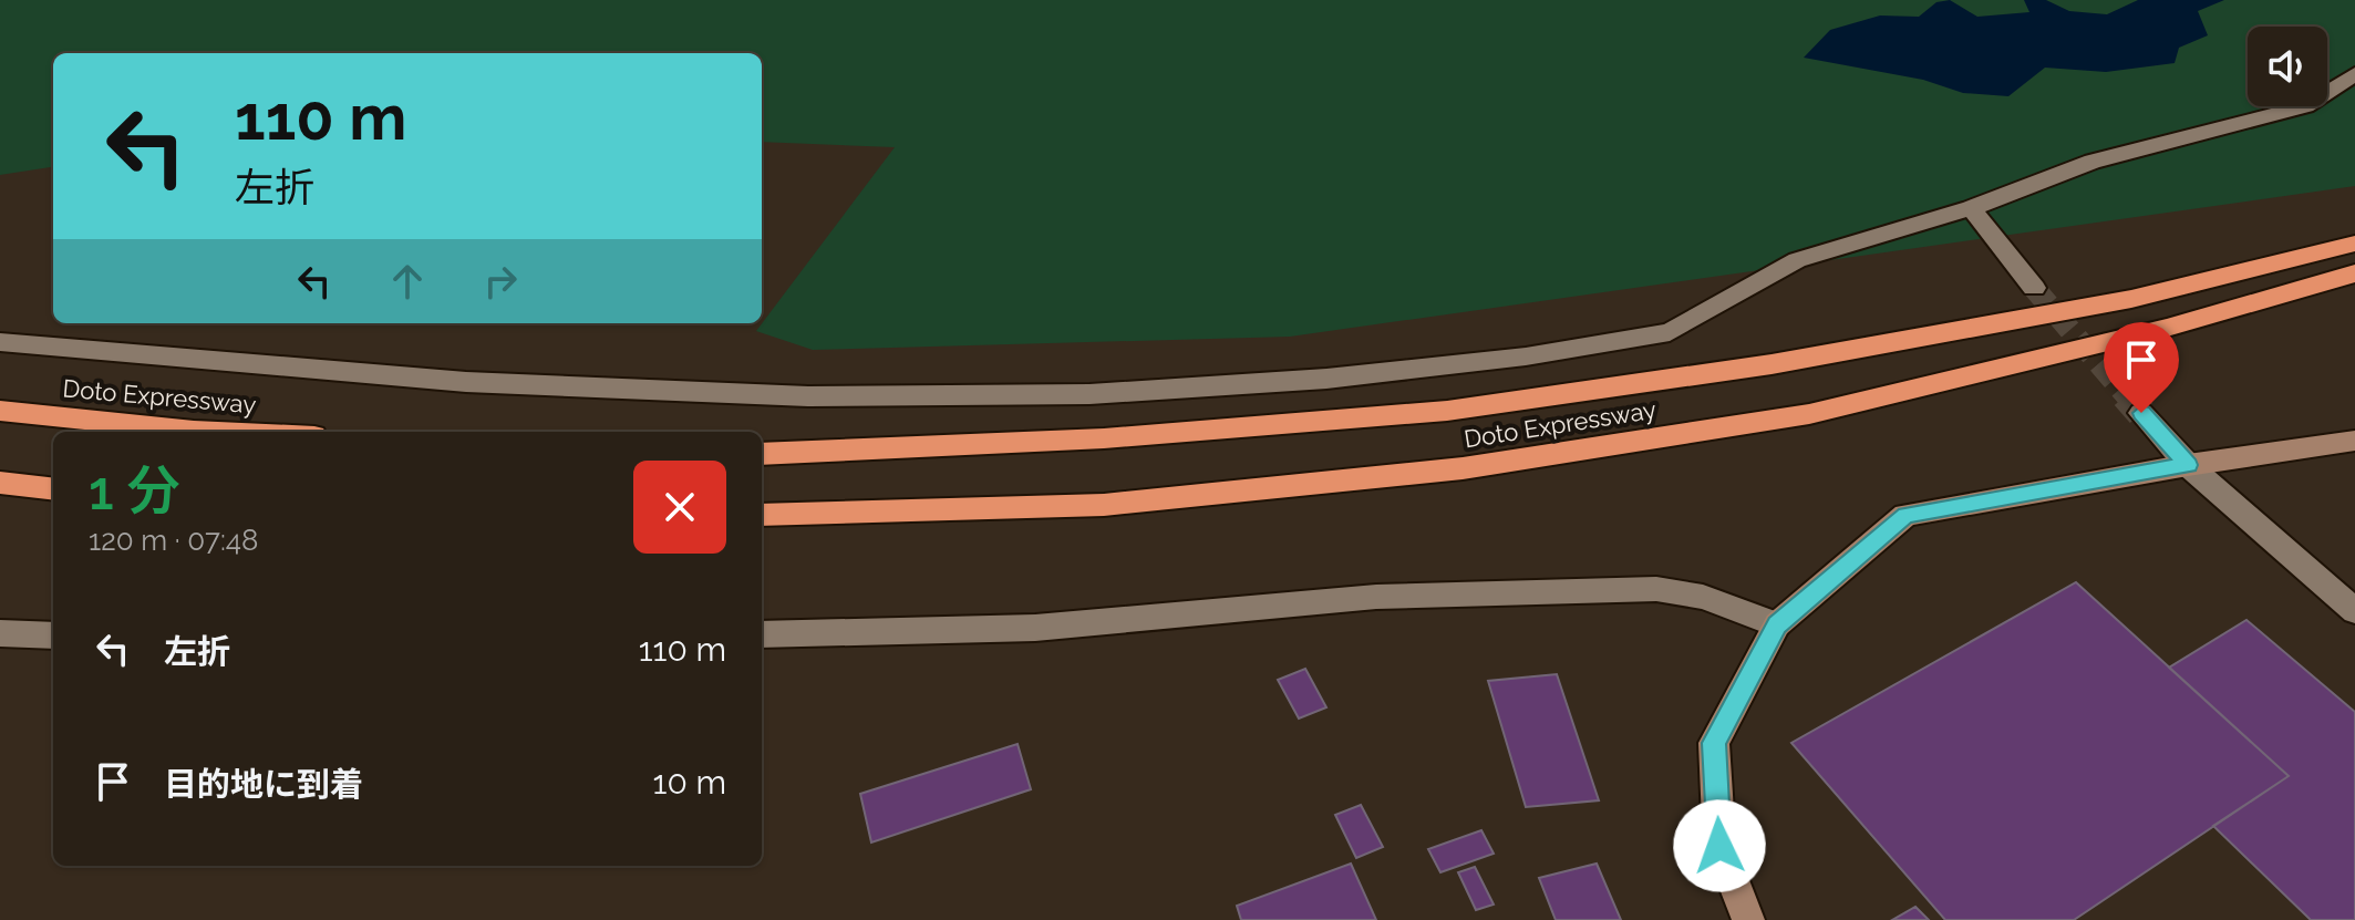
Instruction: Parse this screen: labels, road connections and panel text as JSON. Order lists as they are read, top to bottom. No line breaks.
{"streets":{"highway":["Doto Expressway"]},"page":{"turn":["110 m","左折"],"heading":["1 分","120 m · 07:48"],"list":[{"name":"左折","value":"110 m"},{"name":"目的地に到着","value":"10 m"}]}}
